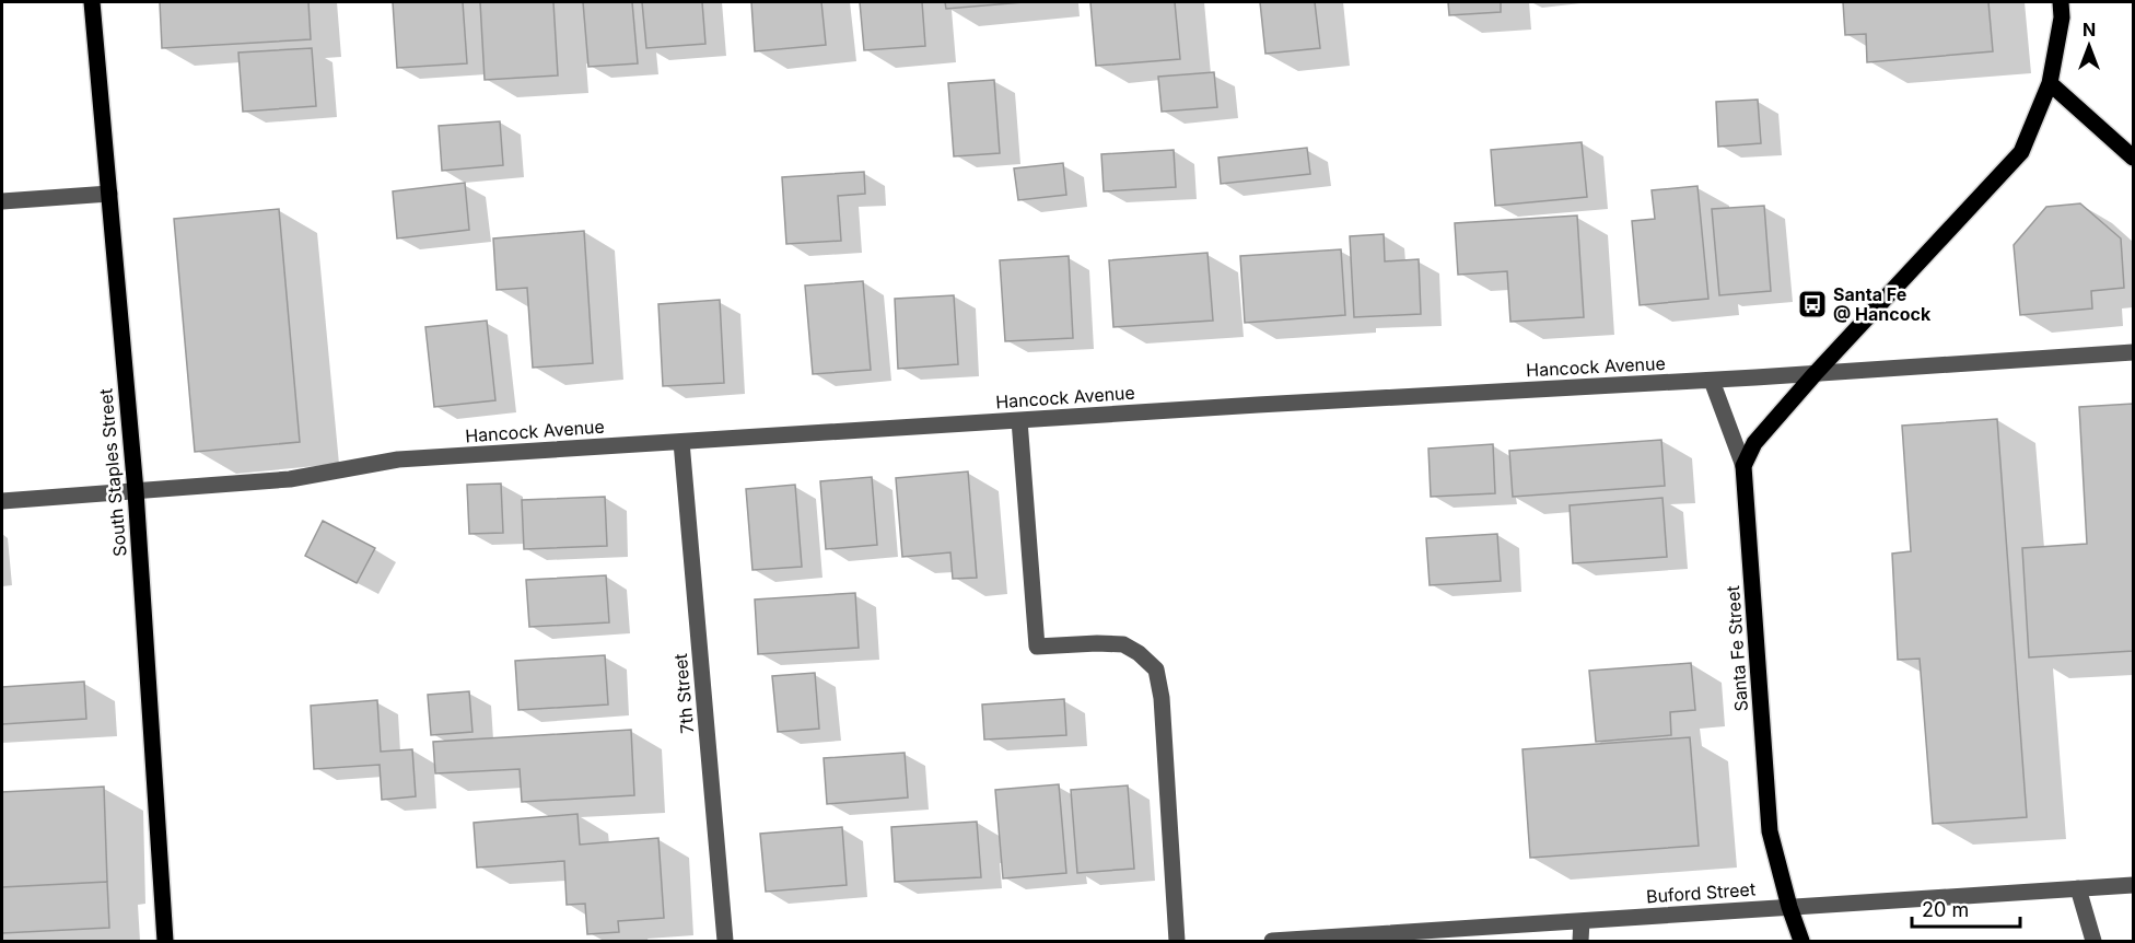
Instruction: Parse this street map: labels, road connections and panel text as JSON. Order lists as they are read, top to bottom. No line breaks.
{"streets":{"main road":["South Staples Street","Santa Fe Street"],"street":["Hancock Avenue","7th Street","Buford Street"]},"crossings":[["Hancock Avenue","South Staples Street"],["Hancock Avenue","7th Street"],["Santa Fe Street","Buford Street"]],"places":{"bus stop":["Santa Fe @ Hancock"]},"scale_bar":"20 m","north":"top"}
